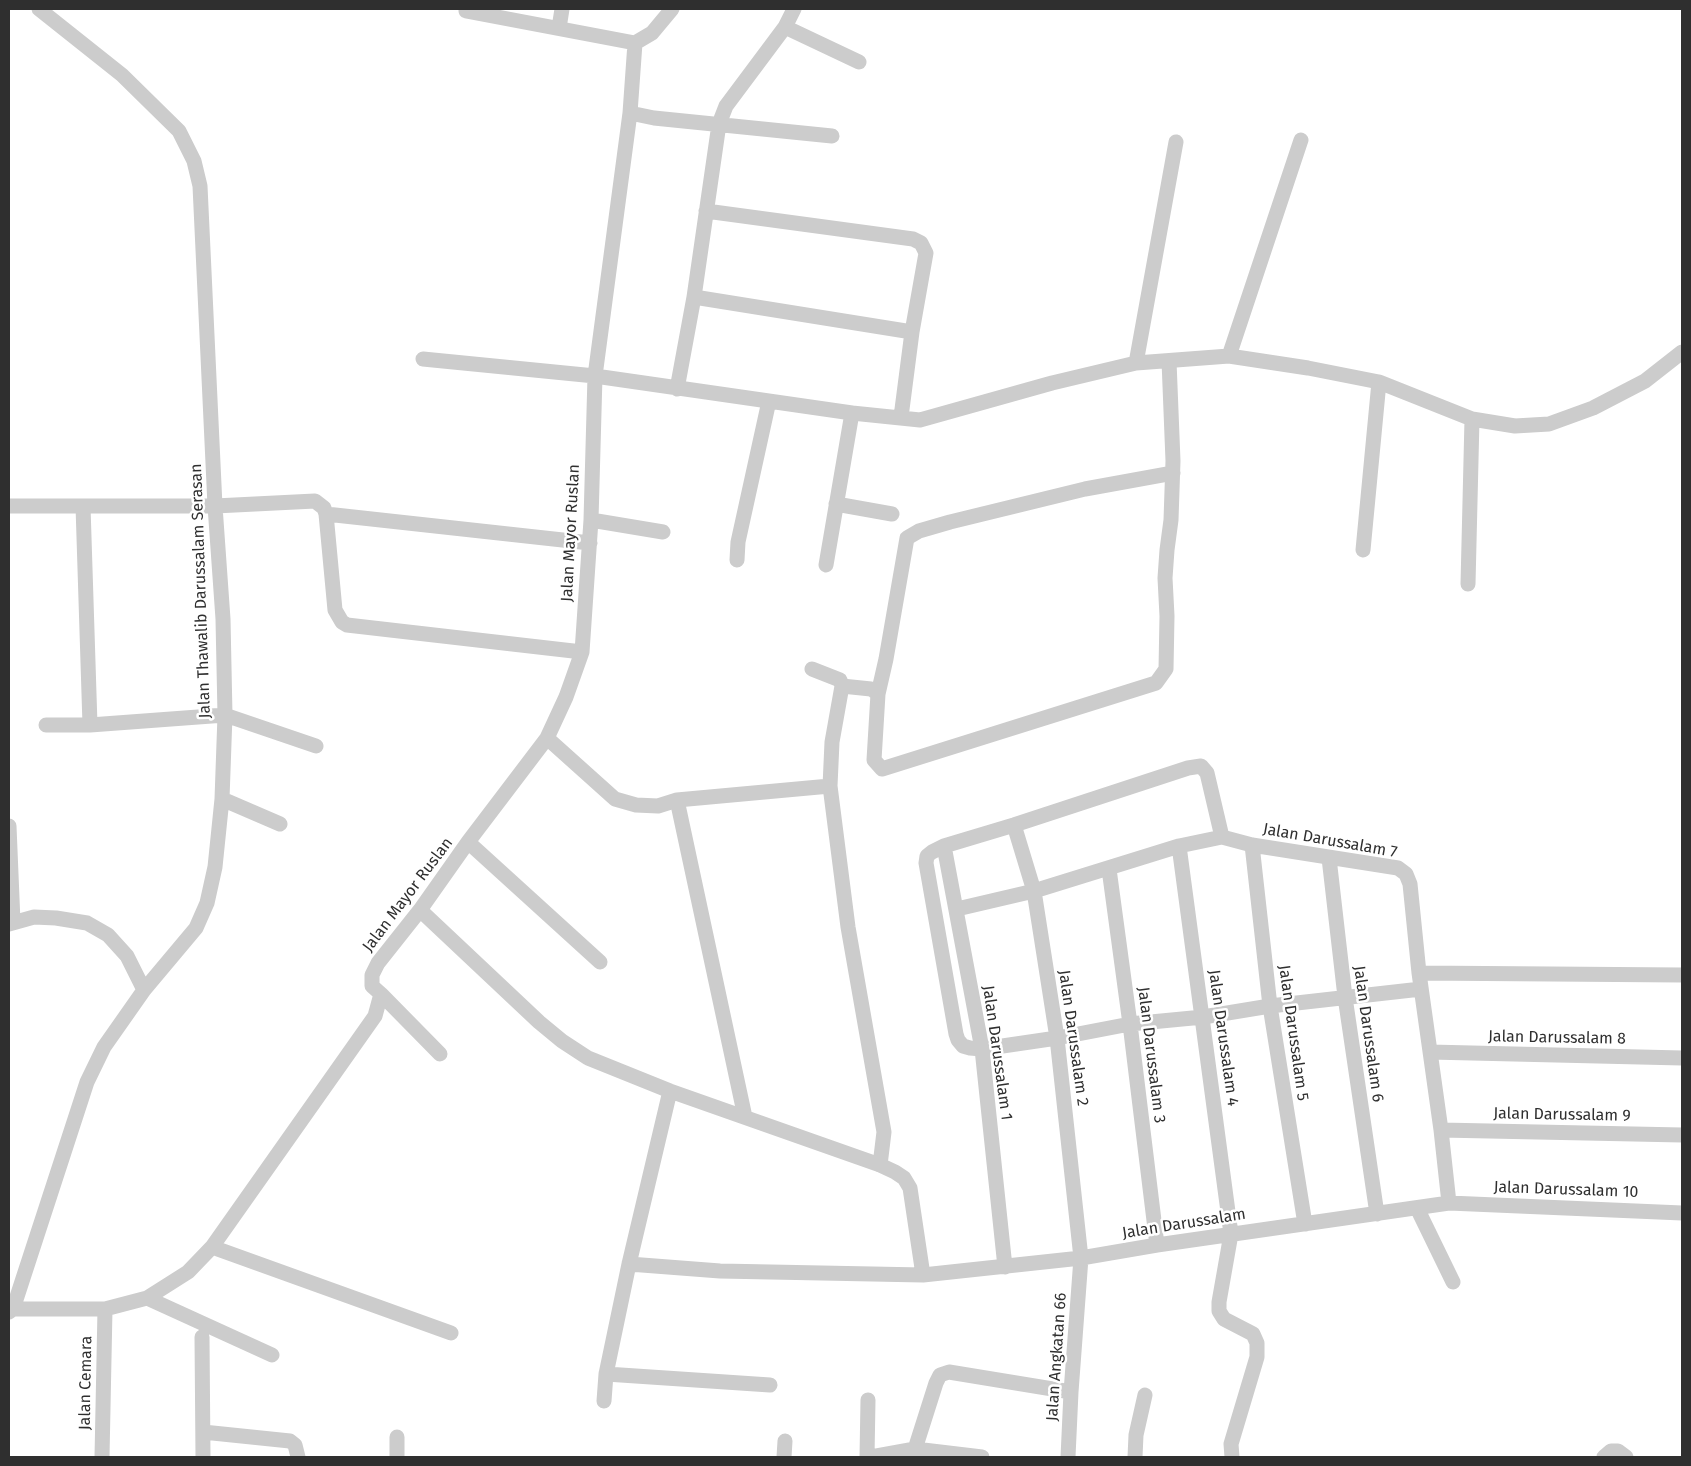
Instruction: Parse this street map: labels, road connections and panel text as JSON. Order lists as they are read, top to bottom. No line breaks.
{"streets":{"street":["Jalan Mayor Ruslan","Jalan Thawalib Darussalam Serasan","Jalan Darussalam 7","Jalan Darussalam 5","Jalan Darussalam 6","Jalan Darussalam 2","Jalan Darussalam 4","Jalan Darussalam 8","Jalan Darussalam 1","Jalan Darussalam 3","Jalan Darussalam 9","Jalan Darussalam 10","Jalan Darussalam","Jalan Angkatan 66","Jalan Cemara"]},"crossings":[["Jalan Darussalam 7","Jalan Darussalam 5"],["Jalan Darussalam 7","Jalan Darussalam 6"],["Jalan Darussalam 7","Jalan Darussalam 2"],["Jalan Darussalam 7","Jalan Darussalam 4"],["Jalan Darussalam 7","Jalan Darussalam 8"],["Jalan Darussalam 7","Jalan Darussalam 1"],["Jalan Darussalam 7","Jalan Darussalam 3"],["Jalan Darussalam 7","Jalan Darussalam 9"],["Jalan Darussalam 7","Jalan Darussalam 10"],["Jalan Darussalam 7","Jalan Darussalam"],["Jalan Darussalam 5","Jalan Darussalam"],["Jalan Darussalam 6","Jalan Darussalam"],["Jalan Darussalam 2","Jalan Darussalam"],["Jalan Darussalam 2","Jalan Angkatan 66"],["Jalan Darussalam 4","Jalan Darussalam"],["Jalan Darussalam 1","Jalan Darussalam"],["Jalan Darussalam 3","Jalan Darussalam"],["Jalan Darussalam 10","Jalan Darussalam"],["Jalan Darussalam","Jalan Angkatan 66"]]}
